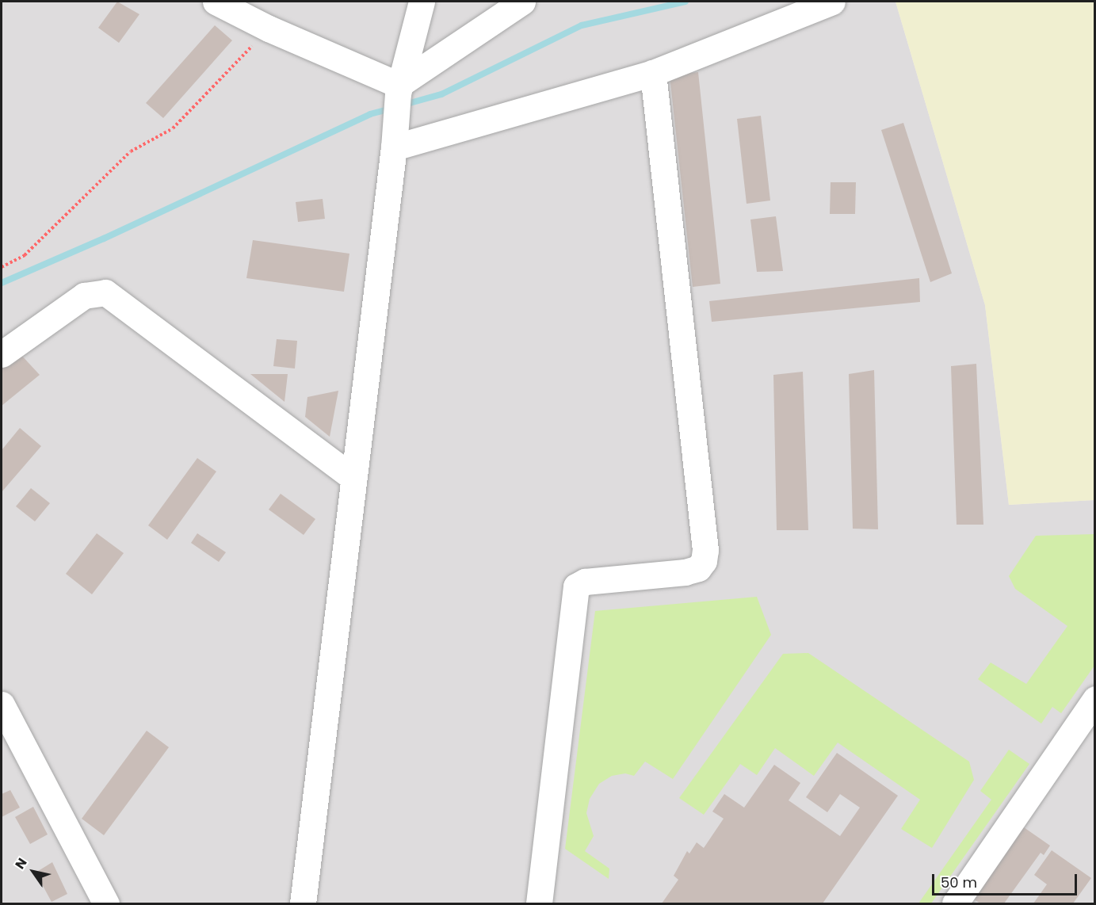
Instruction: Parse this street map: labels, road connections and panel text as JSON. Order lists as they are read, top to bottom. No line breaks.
{"scale_bar":"50 m","north":"top left"}
